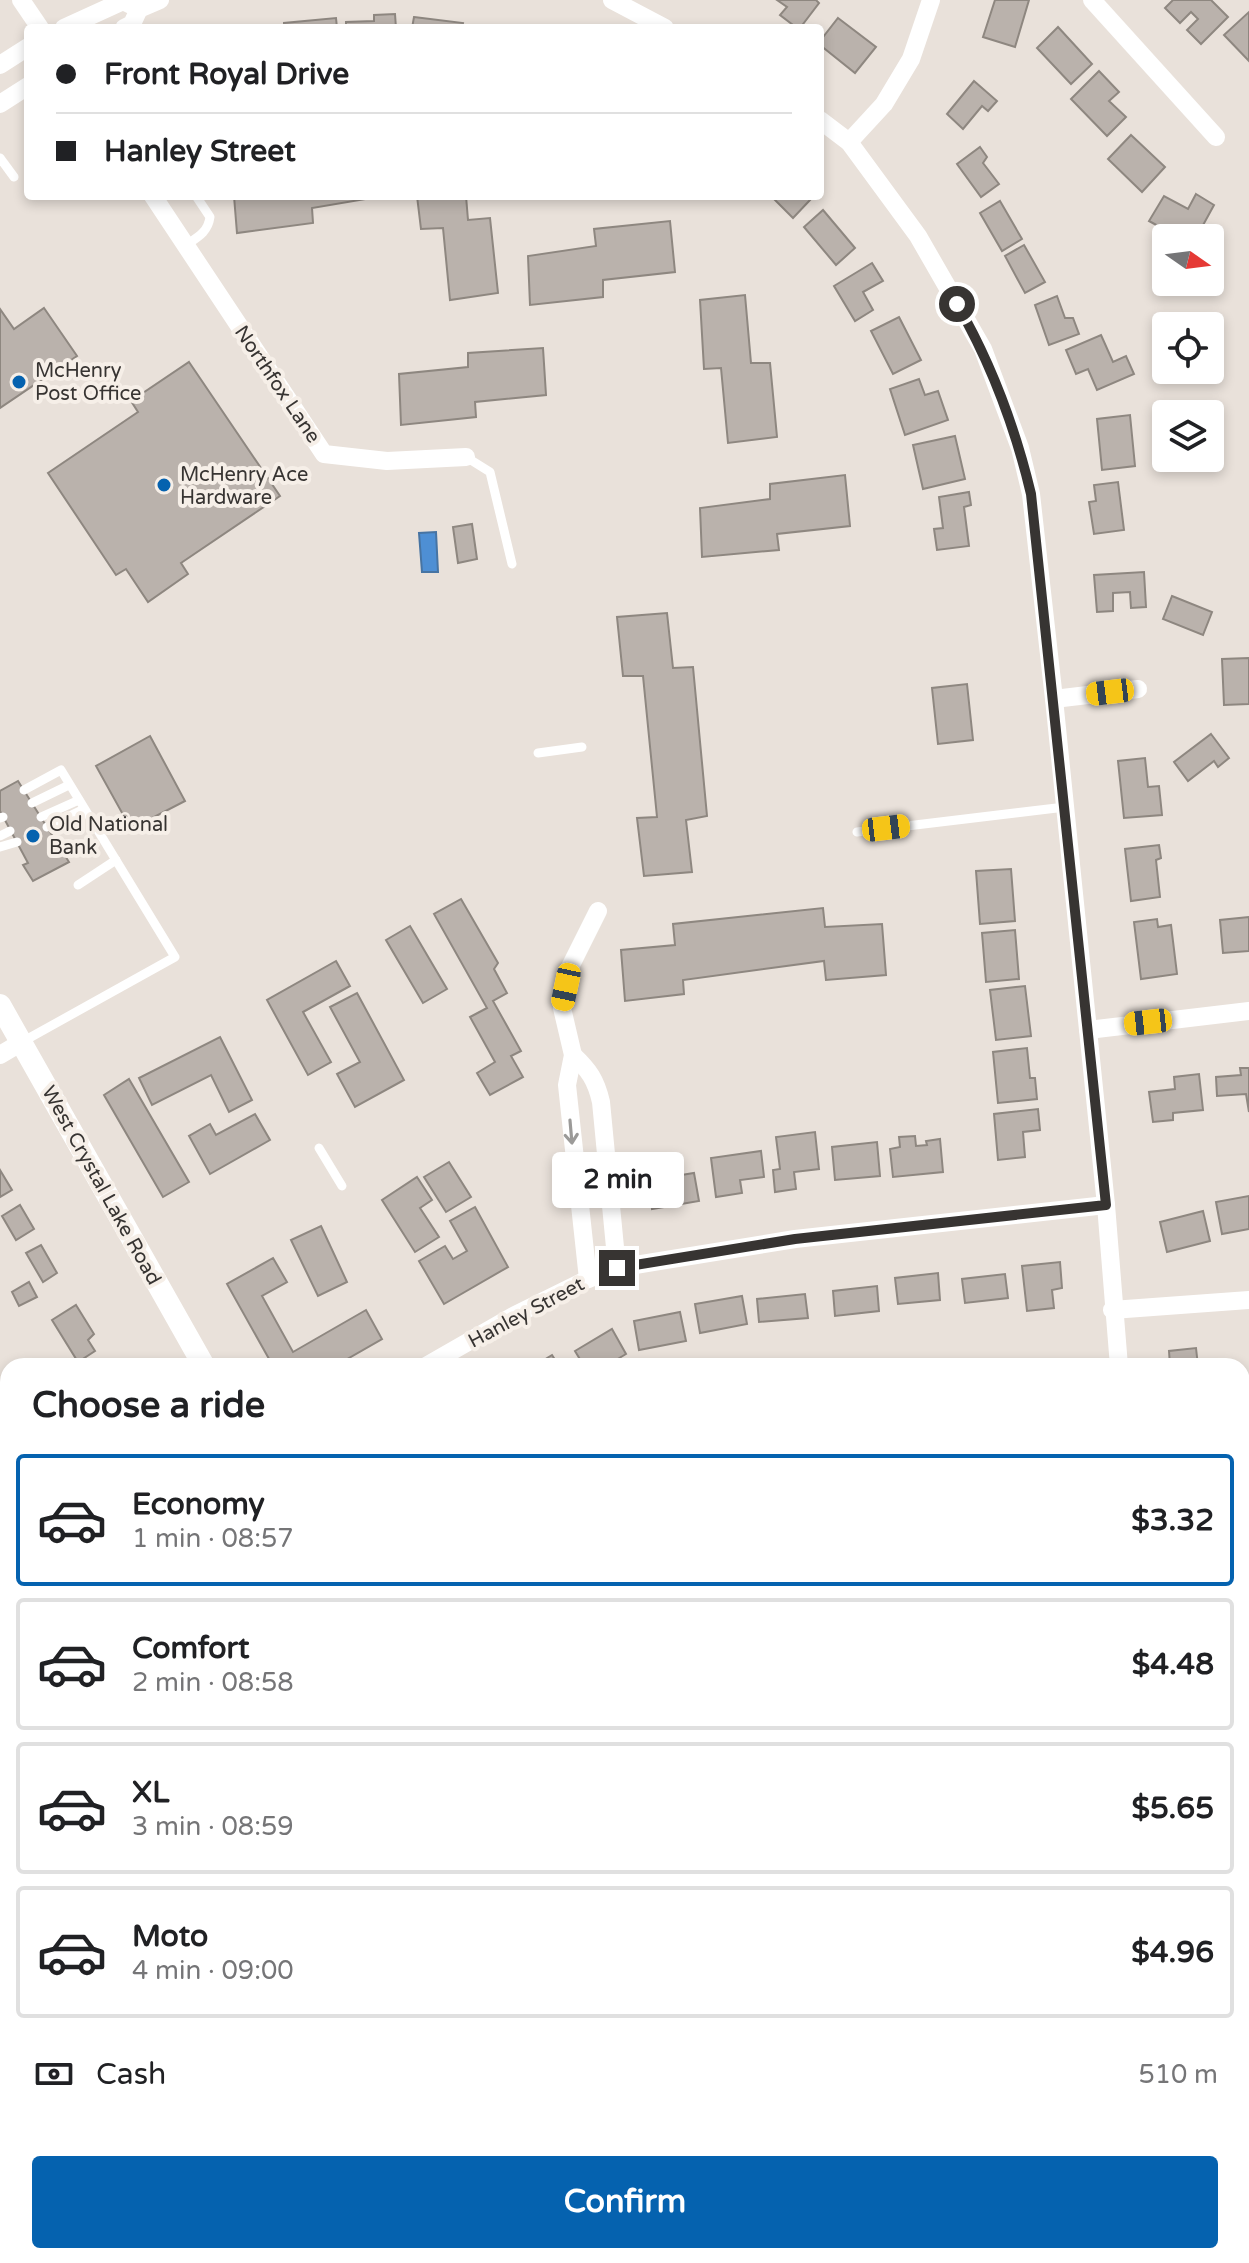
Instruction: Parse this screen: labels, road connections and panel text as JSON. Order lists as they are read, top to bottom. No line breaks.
{"streets":{"street":["Northfox Lane","West Crystal Lake Road","Hanley Street"]},"places":["McHenry Post Office","McHenry Ace Hardware","Old National Bank"],"north":"right","page":{"banner":["Front Royal Drive","Hanley Street"],"bubble":"2 min","heading":"Choose a ride","list":[{"name":"Economy","note":"1 min · 08:57","value":"$3.32"},{"name":"Comfort","note":"2 min · 08:58","value":"$4.48"},{"name":"XL","note":"3 min · 08:59","value":"$5.65"},{"name":"Moto","note":"4 min · 09:00","value":"$4.96"}],"pay":["Cash","510 m"],"buttons":"Confirm"}}
